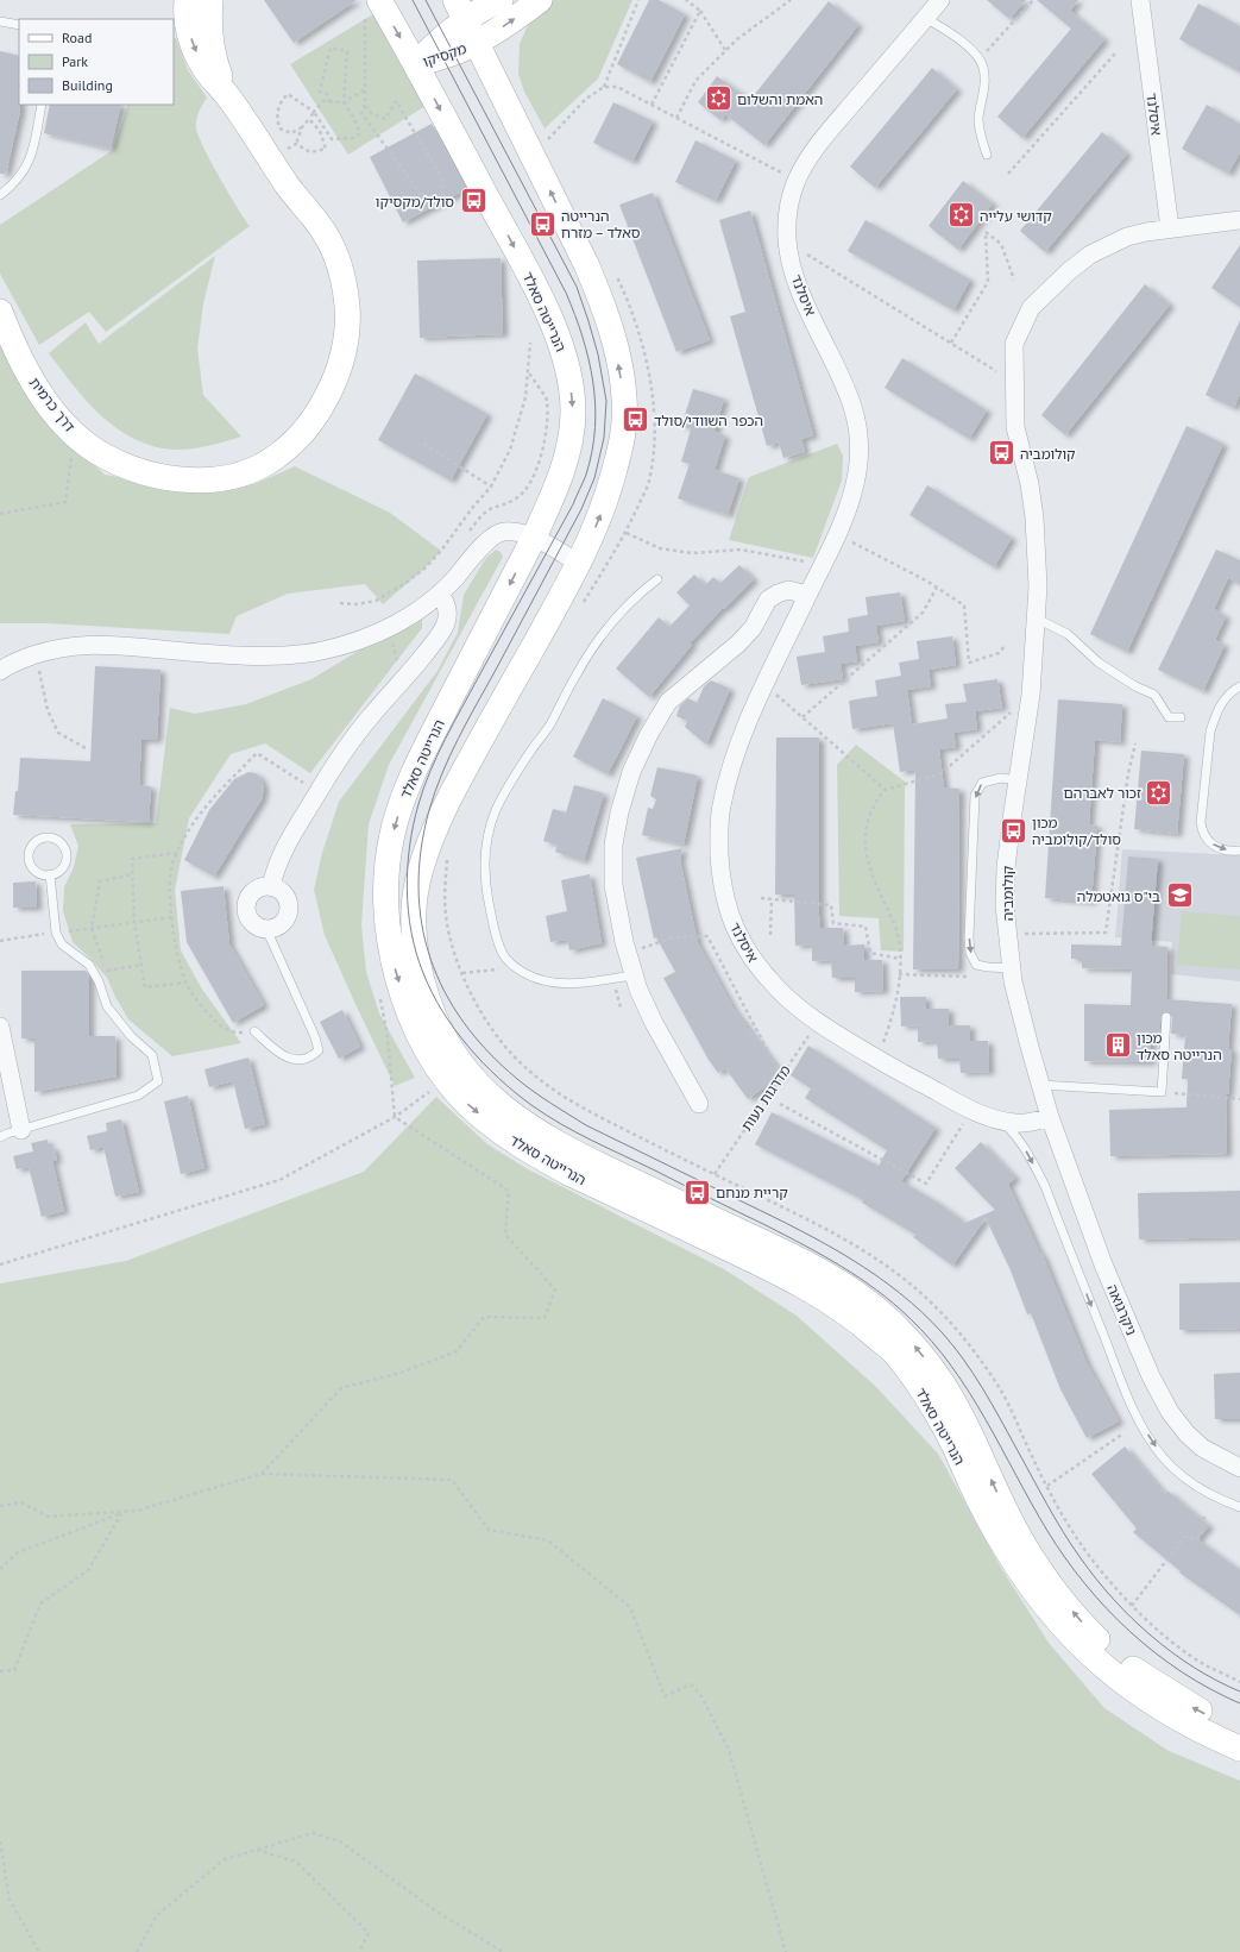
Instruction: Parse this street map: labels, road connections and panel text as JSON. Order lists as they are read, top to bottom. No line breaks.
{"streets":{"main road":["מקסיקו","הנרייטה סאלד","דרך כרמית"],"street":["איסלנד","קולומביה","ניקרגואה"],"path":["מדרגות נעות"]},"crossings":[["מקסיקו","הנרייטה סאלד"],["איסלנד","קולומביה"],["איסלנד","מדרגות נעות"],["איסלנד","ניקרגואה"],["קולומביה","ניקרגואה"]],"places":{"synagogue":["האמת והשלום","קדושי עלייה","זכור לאברהם"],"bus stop":["סולד/מקסיקו","הנרייטה סאלד – מזרח","הכפר השוודי/סולד","קולומביה","מכון סולד/קולומביה","קריית מנחם"],"school or university":["בי\"ס גואטמלה"],"building":["מכון הנרייטה סאלד"]},"legend":["Road","Park","Building"]}
